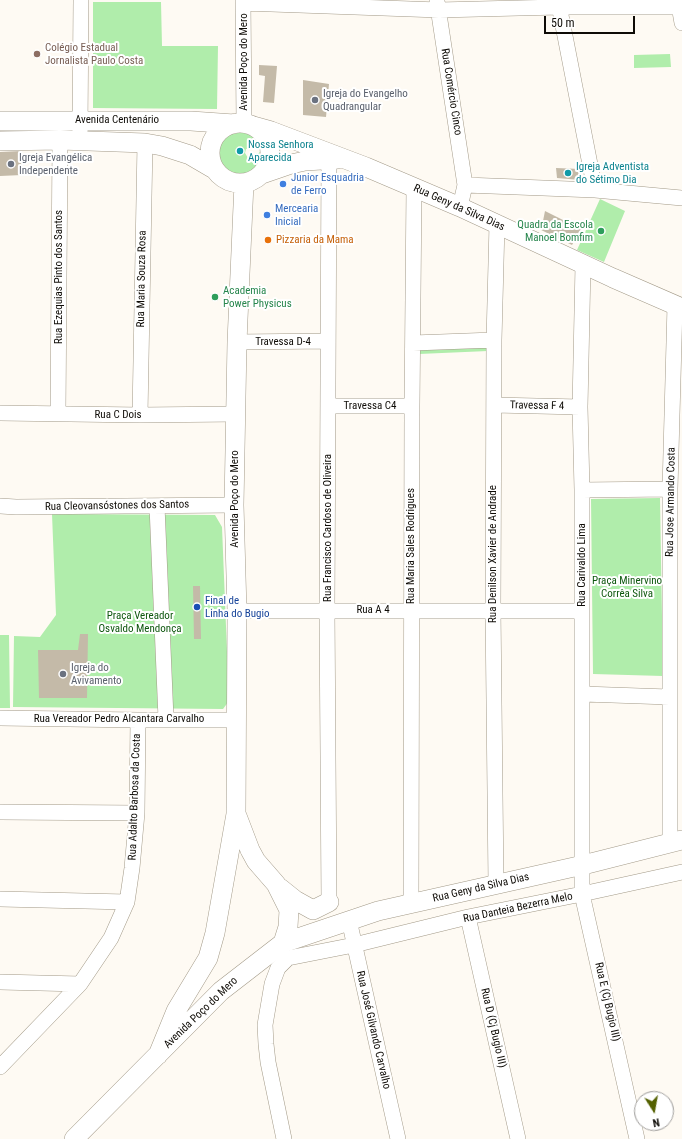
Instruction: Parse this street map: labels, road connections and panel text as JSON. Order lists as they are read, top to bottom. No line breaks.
{"streets":{"main road":["Avenida Poço do Mero","Avenida Centenário","Rua Geny da Silva Dias"],"street":["Rua Comércio Cinco","Rua Ezequias Pinto dos Santos","Rua Maria Souza Rosa","Travessa D-4","Travessa C4","Travessa F 4","Rua C Dois","Rua Jose Armando Costa","Rua Cleovansóstones dos Santos","Rua Francisco Cardoso de Oliveira","Rua Maria Sales Rodrigues","Rua Denilson Xavier de Andrade","Rua Carivaldo Lima","Rua A 4","Rua Vereador Pedro Alcantara Carvalho","Rua Adalto Barbosa da Costa","Rua Danteia Bezerra Melo","Rua E (Cj Bugio III)","Rua D (Cj Bugio III)","Rua José Gilvando Carvalho"]},"crossings":[["Avenida Poço do Mero","Avenida Centenário"],["Avenida Poço do Mero","Rua Geny da Silva Dias"],["Avenida Poço do Mero","Travessa D-4"],["Avenida Poço do Mero","Rua C Dois"],["Avenida Poço do Mero","Rua Cleovansóstones dos Santos"],["Avenida Poço do Mero","Rua A 4"],["Avenida Poço do Mero","Rua Vereador Pedro Alcantara Carvalho"],["Avenida Poço do Mero","Rua Danteia Bezerra Melo"],["Avenida Centenário","Rua Geny da Silva Dias"],["Avenida Centenário","Rua Ezequias Pinto dos Santos"],["Avenida Centenário","Rua Maria Souza Rosa"],["Rua Geny da Silva Dias","Rua Jose Armando Costa"],["Rua Geny da Silva Dias","Rua Francisco Cardoso de Oliveira"],["Rua Geny da Silva Dias","Rua Maria Sales Rodrigues"],["Rua Geny da Silva Dias","Rua Denilson Xavier de Andrade"],["Rua Geny da Silva Dias","Rua Carivaldo Lima"],["Rua Geny da Silva Dias","Rua Danteia Bezerra Melo"],["Rua Geny da Silva Dias","Rua E (Cj Bugio III)"],["Rua Geny da Silva Dias","Rua José Gilvando Carvalho"],["Rua Ezequias Pinto dos Santos","Rua C Dois"],["Rua Maria Souza Rosa","Rua C Dois"],["Travessa D-4","Rua Francisco Cardoso de Oliveira"],["Travessa C4","Rua Francisco Cardoso de Oliveira"],["Travessa C4","Rua Maria Sales Rodrigues"],["Travessa F 4","Rua Denilson Xavier de Andrade"],["Travessa F 4","Rua Carivaldo Lima"],["Rua Francisco Cardoso de Oliveira","Rua A 4"],["Rua Maria Sales Rodrigues","Rua A 4"],["Rua Denilson Xavier de Andrade","Rua A 4"],["Rua Carivaldo Lima","Rua A 4"],["Rua Carivaldo Lima","Rua E (Cj Bugio III)"],["Rua Vereador Pedro Alcantara Carvalho","Rua Adalto Barbosa da Costa"],["Rua Danteia Bezerra Melo","Rua E (Cj Bugio III)"],["Rua Danteia Bezerra Melo","Rua D (Cj Bugio III)"],["Rua Danteia Bezerra Melo","Rua José Gilvando Carvalho"]],"parks":["Praça Minervino Corrêa Silva","Praça Vereador Osvaldo Mendonça"],"places":["Colégio Estadual Jornalista Paulo Costa","Igreja do Evangelho Quadrangular","Nossa Senhora Aparecida","Igreja Evangélica Independente","Igreja Adventista do Sétimo Dia","Junior Esquadria de Ferro","Mercearia Inicial","Quadra da Escola Manoel Bomfim","Pizzaria da Mama","Academia Power Physicus","Final de Linha do Bugio","Igreja do Avivamento"],"scale_bar":"50 m","north":"bottom"}
